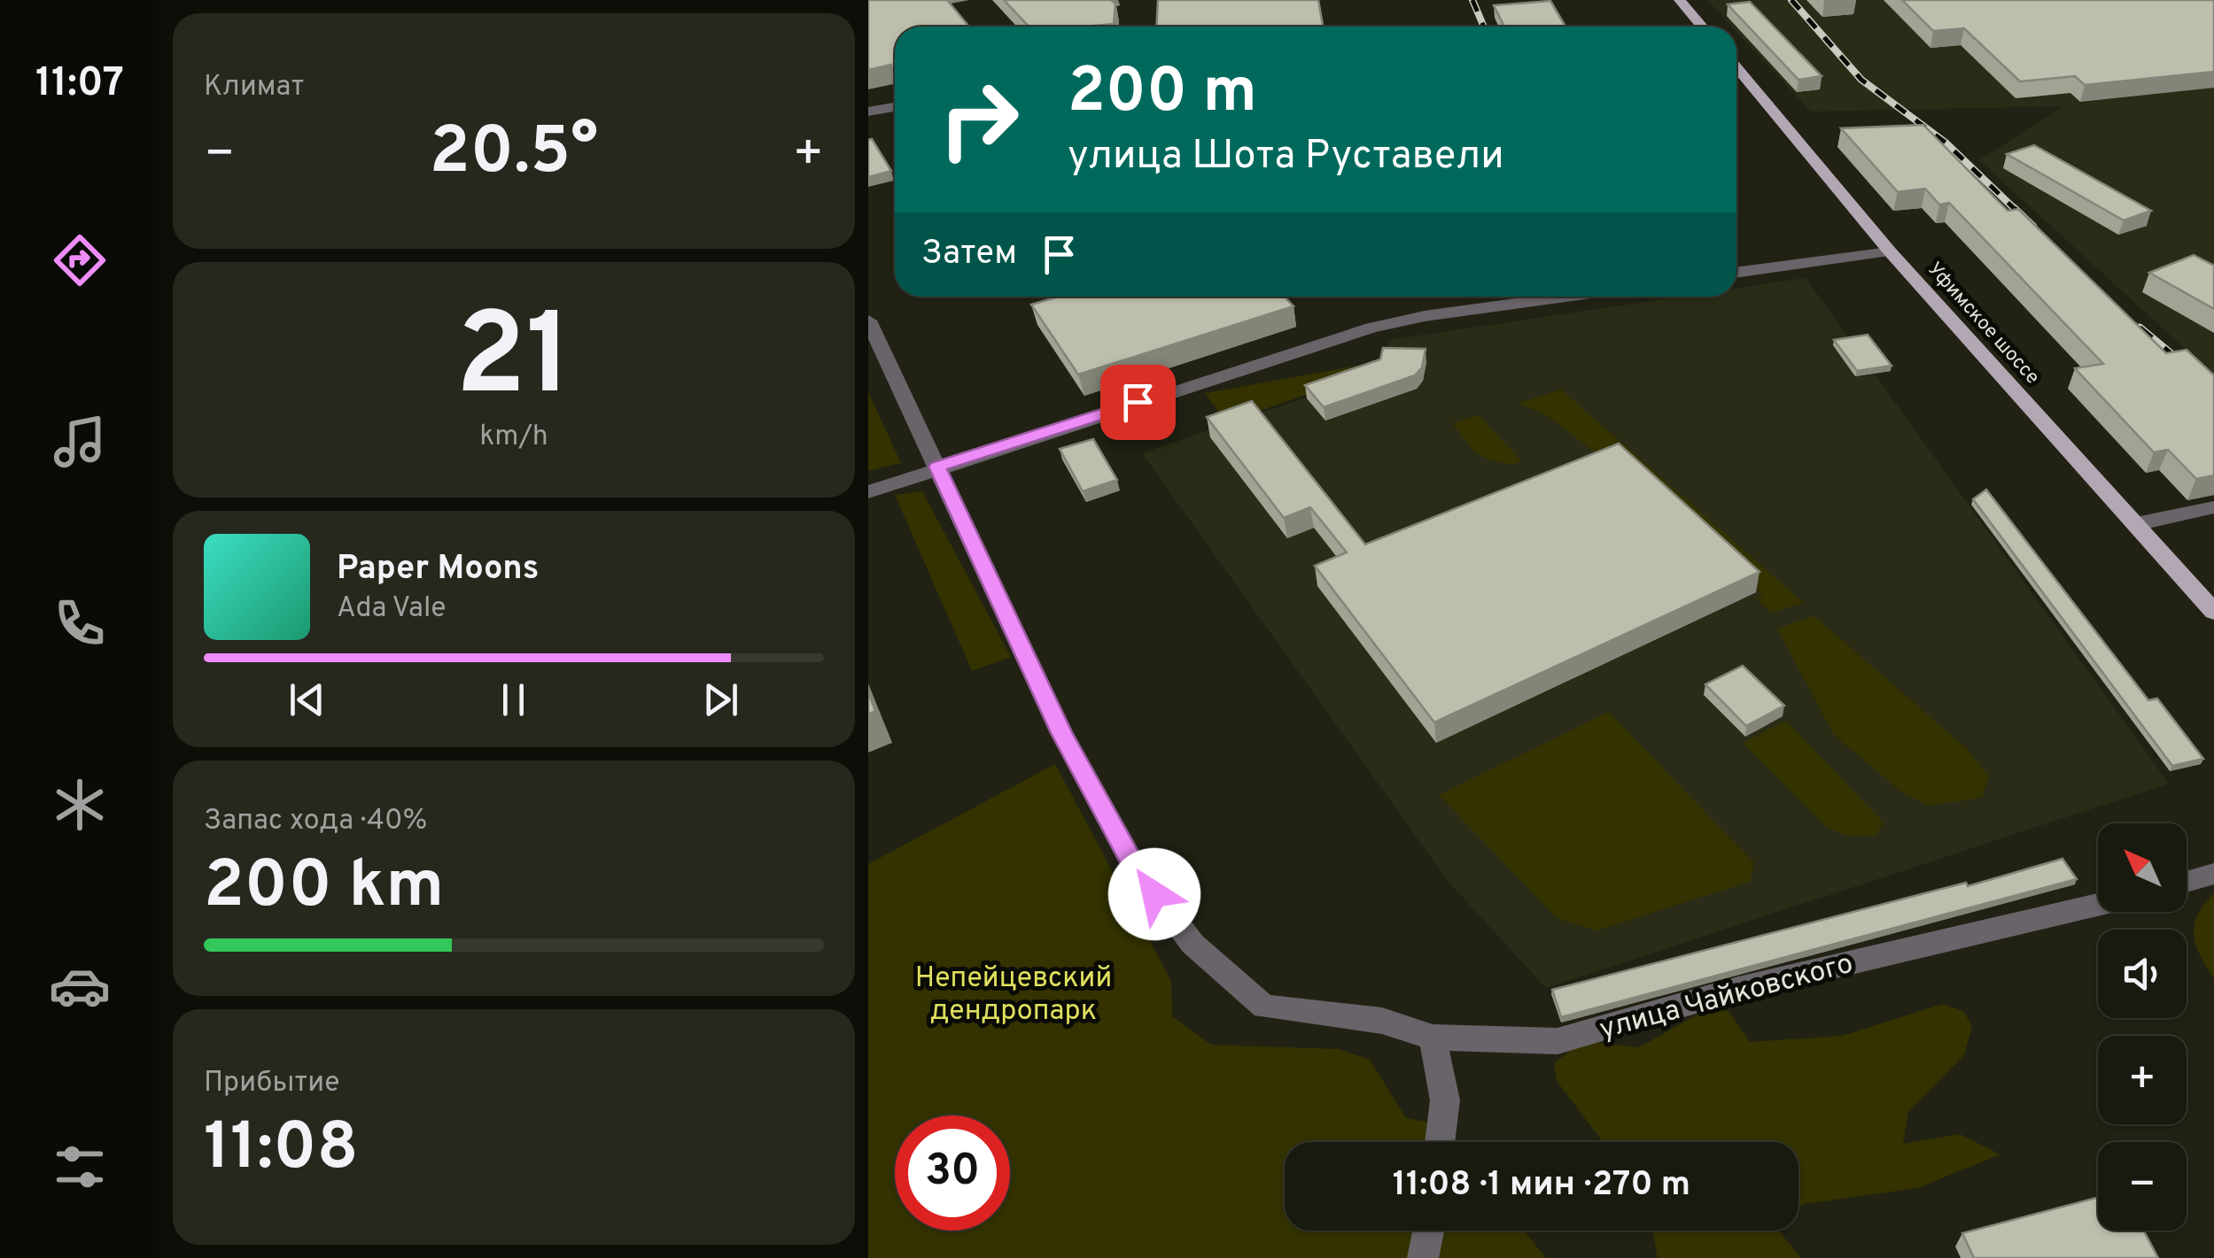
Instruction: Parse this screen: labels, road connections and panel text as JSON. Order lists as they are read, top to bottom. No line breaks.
{"streets":{"main road":["Уфимское шоссе"],"street":["улица Чайковского"]},"parks":["Непейцевский дендропарк"],"north":"top left","page":{"tabs":"11:07","tile":["Климат",["21","km/h"],["Запас хода · 40%","200 km"],["Прибытие","11:08"]],"turn":["200 m","улица Шота Руставели"],"heat":["−","20.5°","+"],"then":"Затем","song":["Paper Moons","Ada Vale"],"map_buttons":["+","−"],"limit":"30","trip":"11:08 · 1 мин · 270 m"}}
